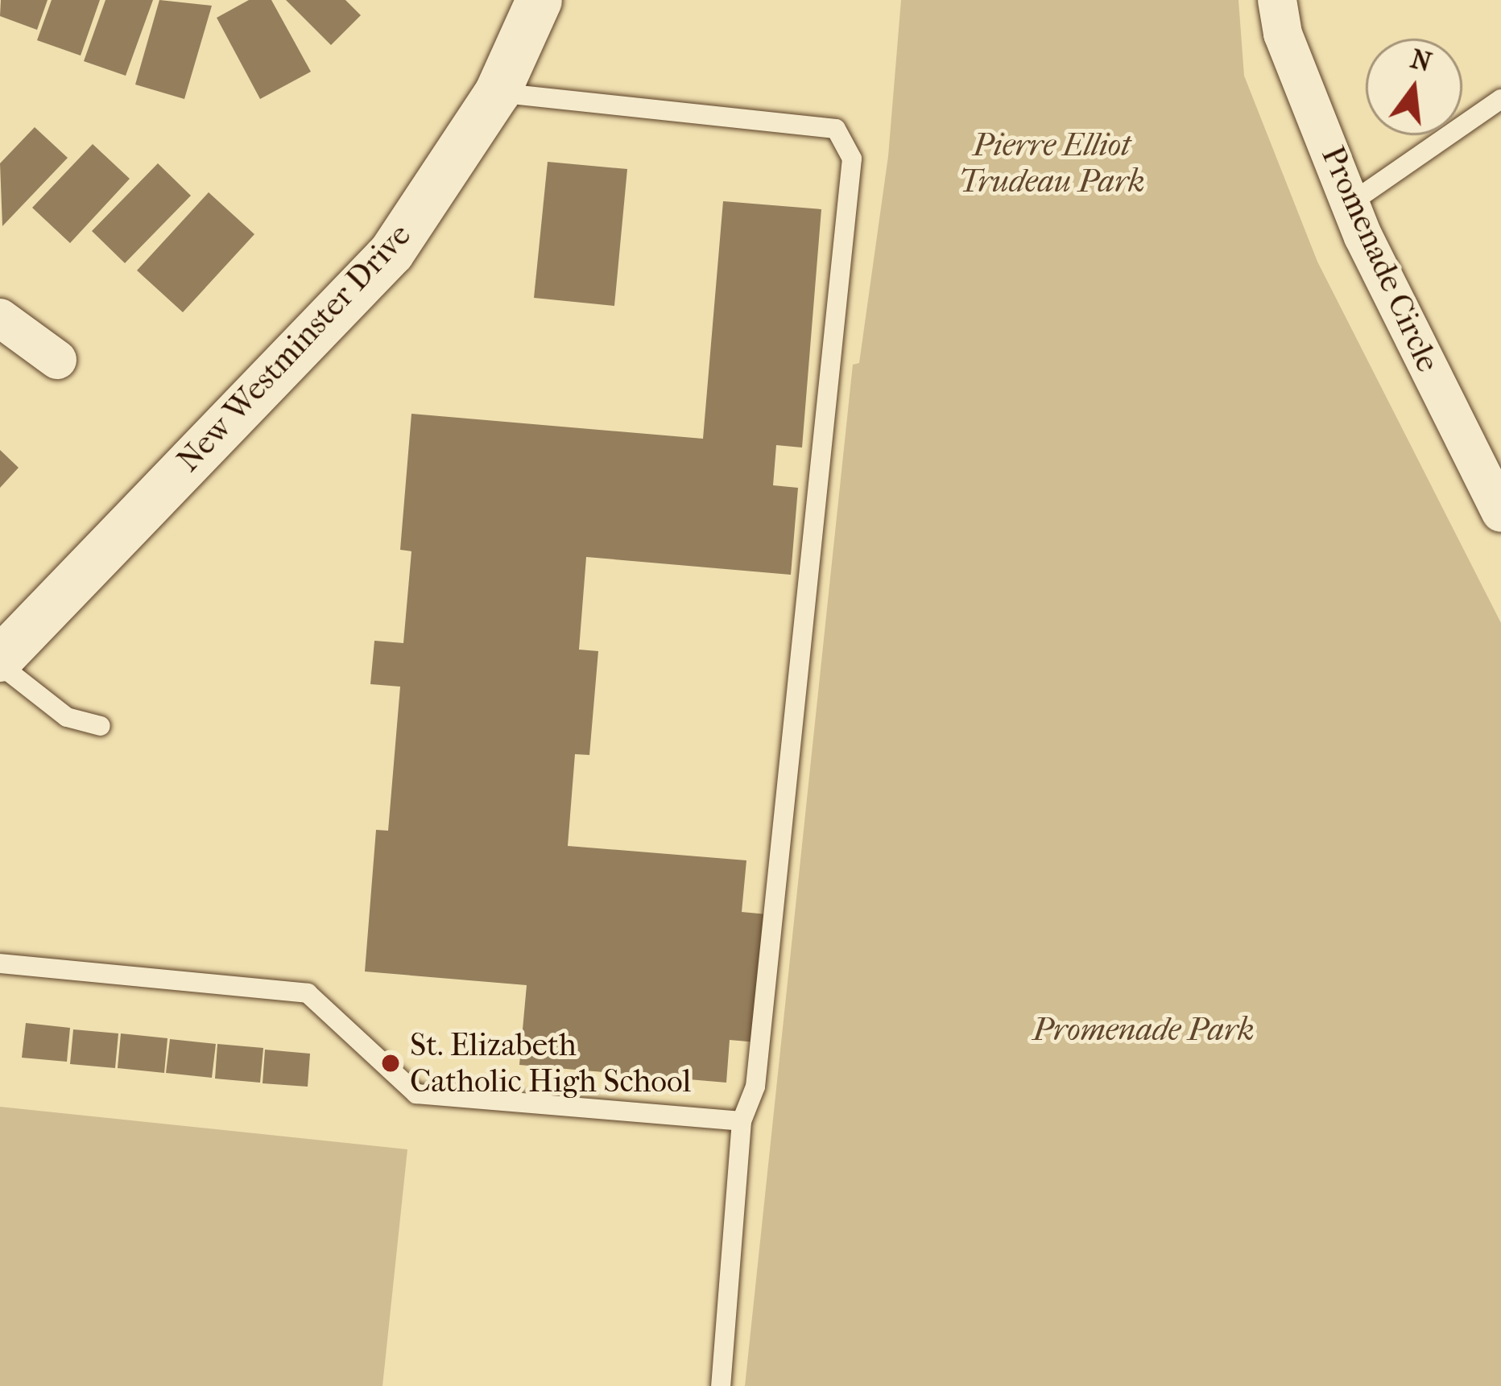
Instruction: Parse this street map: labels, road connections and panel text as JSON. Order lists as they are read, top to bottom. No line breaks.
{"streets":{"street":["Promenade Circle","New Westminster Drive"]},"parks":["Pierre Elliot Trudeau Park","Promenade Park"],"places":["St. Elizabeth Catholic High School"],"north":"top"}
